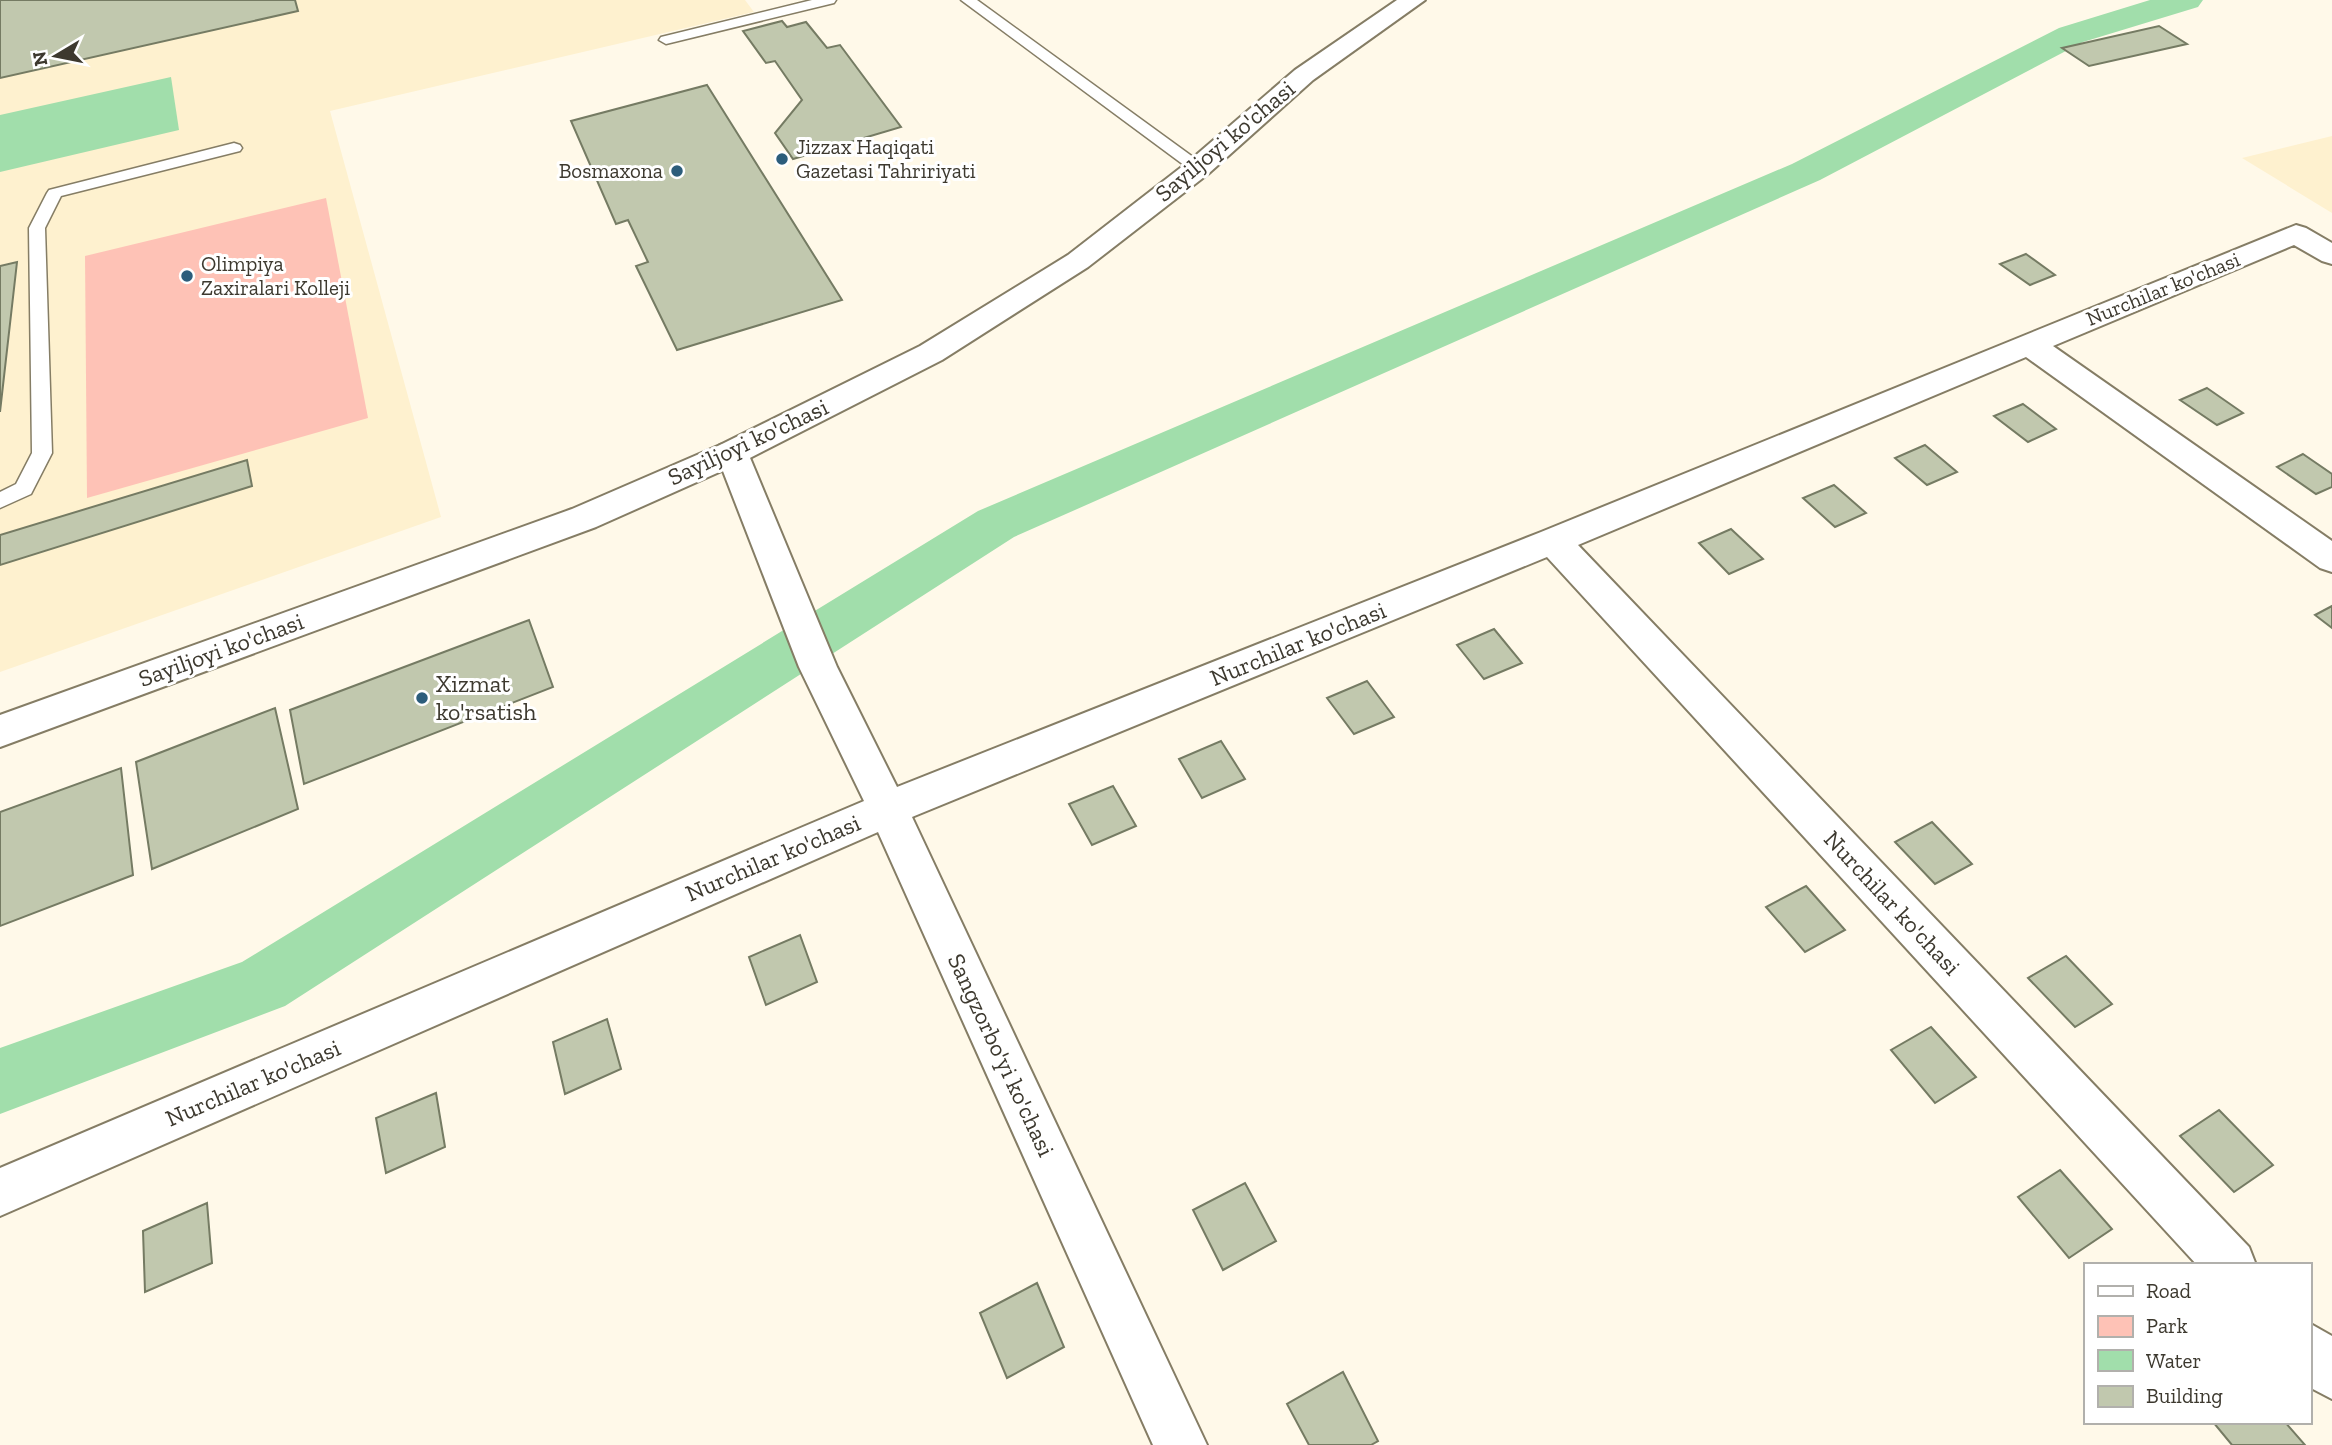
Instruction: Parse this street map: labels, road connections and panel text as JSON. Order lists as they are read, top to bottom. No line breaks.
{"streets":{"street":["Sayiljoyi ko'chasi","Nurchilar ko'chasi","Sangzorbo'yi ko'chasi"]},"crossings":[["Sayiljoyi ko'chasi","Sangzorbo'yi ko'chasi"],["Nurchilar ko'chasi","Sangzorbo'yi ko'chasi"]],"places":["Jizzax Haqiqati Gazetasi Tahririyati","Bosmaxona","Olimpiya Zaxiralari Kolleji","Xizmat ko'rsatish"],"legend":["Road","Park","Water","Building"],"north":"left"}
